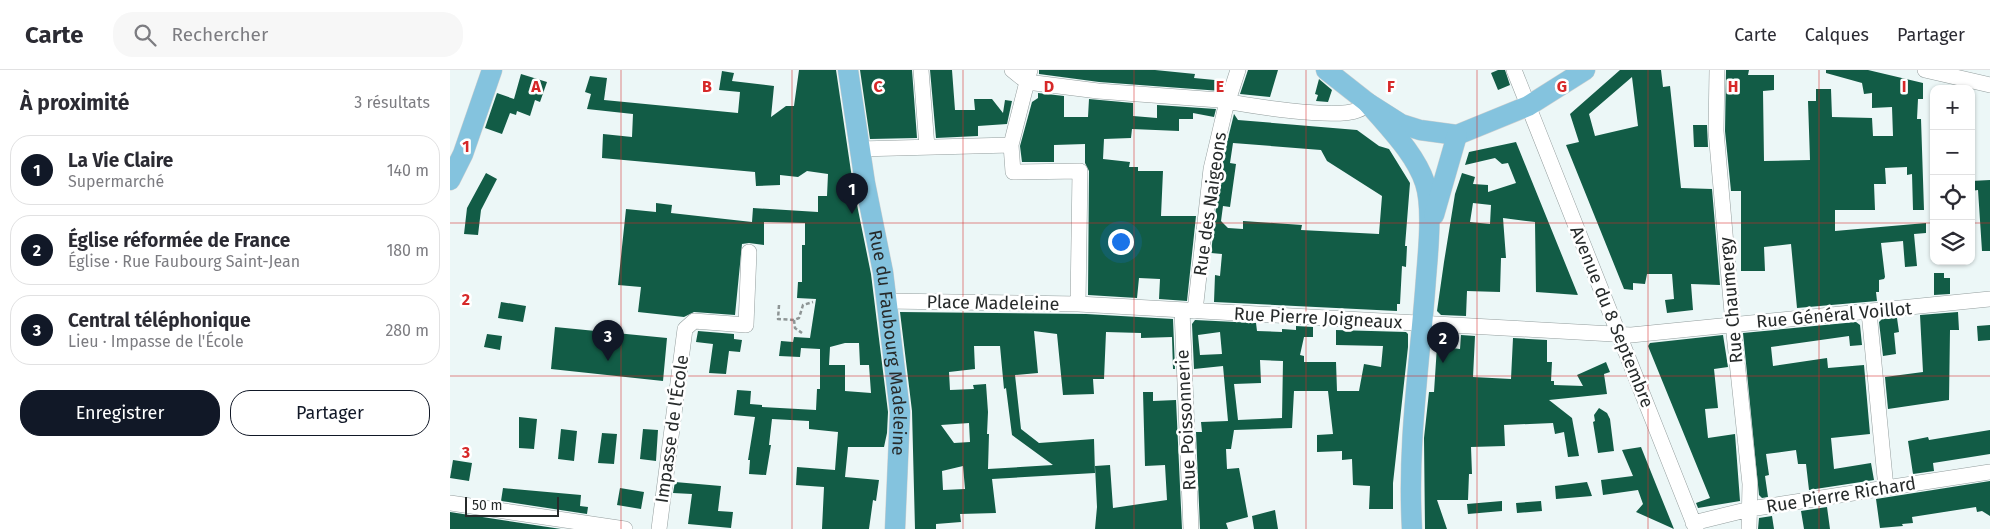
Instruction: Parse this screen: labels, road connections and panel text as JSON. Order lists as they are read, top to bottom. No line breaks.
{"streets":{"main road":["Rue du Faubourg Madeleine"],"street":["Rue des Naigeons","Rue Chaumergy","Place Madeleine","Rue Général Voillot","Avenue du 8 Septembre","Rue Pierre Joigneaux","Rue Poissonnerie","Impasse de l'École","Rue Pierre Richard"]},"crossings":[["Rue des Naigeons","Rue Pierre Joigneaux"],["Rue des Naigeons","Rue Poissonnerie"],["Rue Chaumergy","Rue Général Voillot"],["Rue Chaumergy","Rue Pierre Richard"],["Place Madeleine","Rue Pierre Joigneaux"],["Place Madeleine","Rue du Faubourg Madeleine"],["Rue Général Voillot","Avenue du 8 Septembre"],["Rue Général Voillot","Rue Pierre Joigneaux"],["Avenue du 8 Septembre","Rue Pierre Joigneaux"],["Avenue du 8 Septembre","Rue Pierre Richard"],["Rue Pierre Joigneaux","Rue Poissonnerie"]],"scale_bar":"50 m","page":{"header":"Carte","search":"Rechercher","nav":["Carte","Calques","Partager"],"heading":["À proximité","3 résultats"],"map_buttons":["+","−"],"list":[{"mark":"1","name":"La Vie Claire","note":"Supermarché","value":"140 m"},{"mark":"2","name":"Église réformée de France","note":"Église · Rue Faubourg Saint-Jean","value":"180 m"},{"mark":"3","name":"Central téléphonique","note":"Lieu · Impasse de l'École","value":"280 m"}],"pins":["1","3","2"],"buttons":["Enregistrer","Partager"],"scale":"50 m"},"grid":{"columns":["A","B","C","D","E","F","G","H","I"],"rows":["1","2","3"]}}
